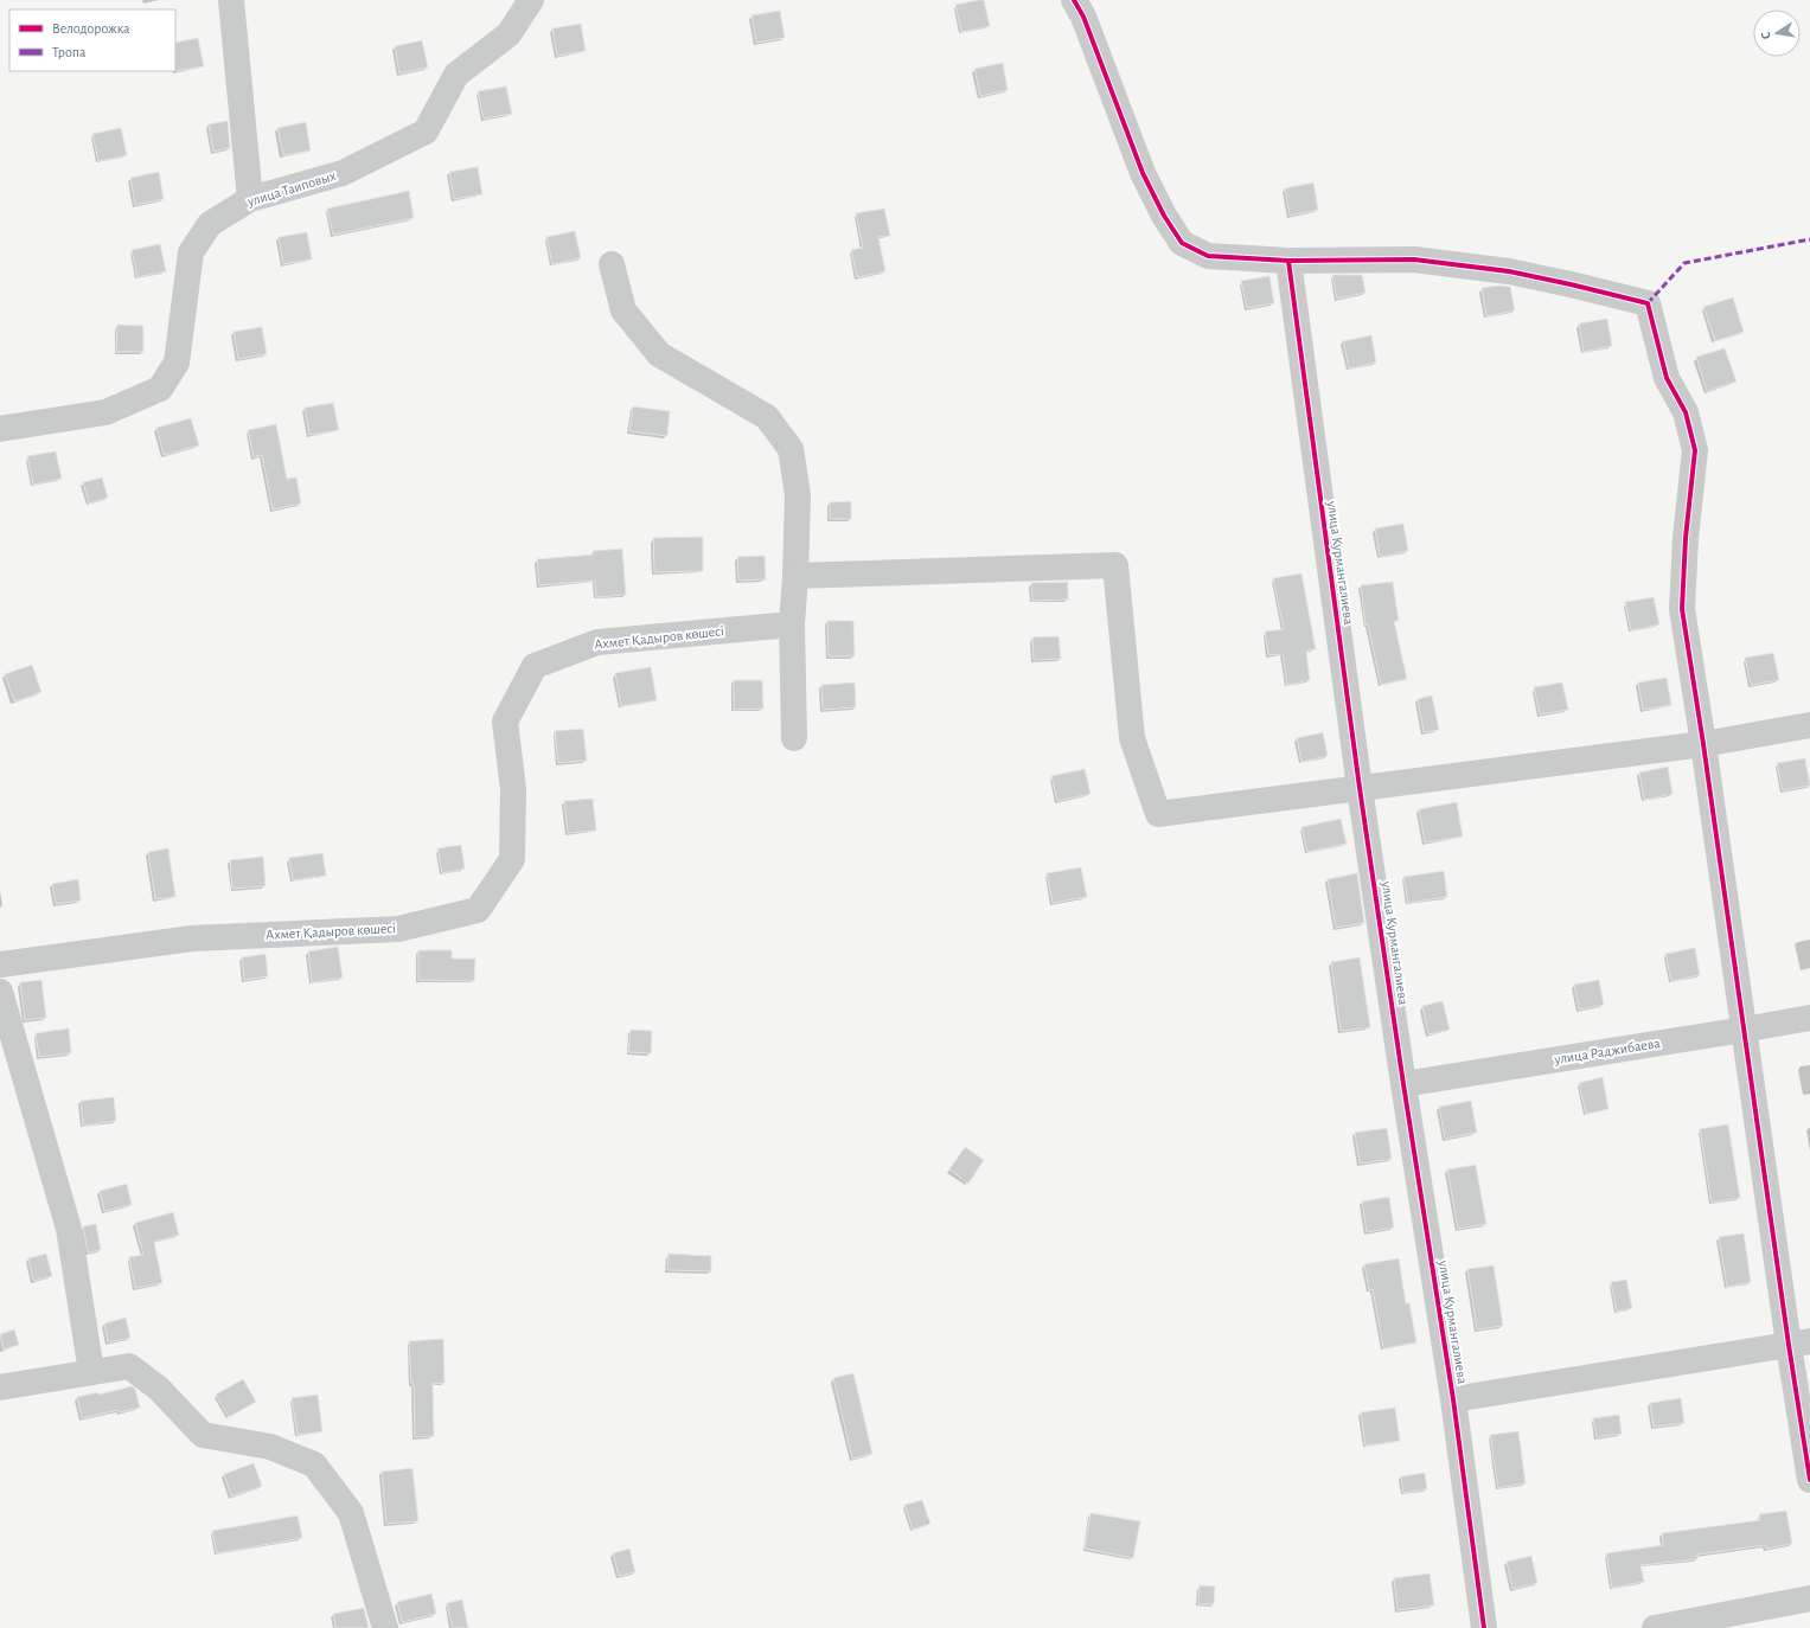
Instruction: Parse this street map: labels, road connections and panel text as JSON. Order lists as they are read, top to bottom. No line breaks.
{"streets":{"street":["улица Таиповых","улица Курмангалиева","Ахмет Қадыров көшесі","улица Раджибаева"]},"crossings":[["улица Курмангалиева","улица Раджибаева"]],"legend":["Велодорожка","Тропа"],"north":"left"}
